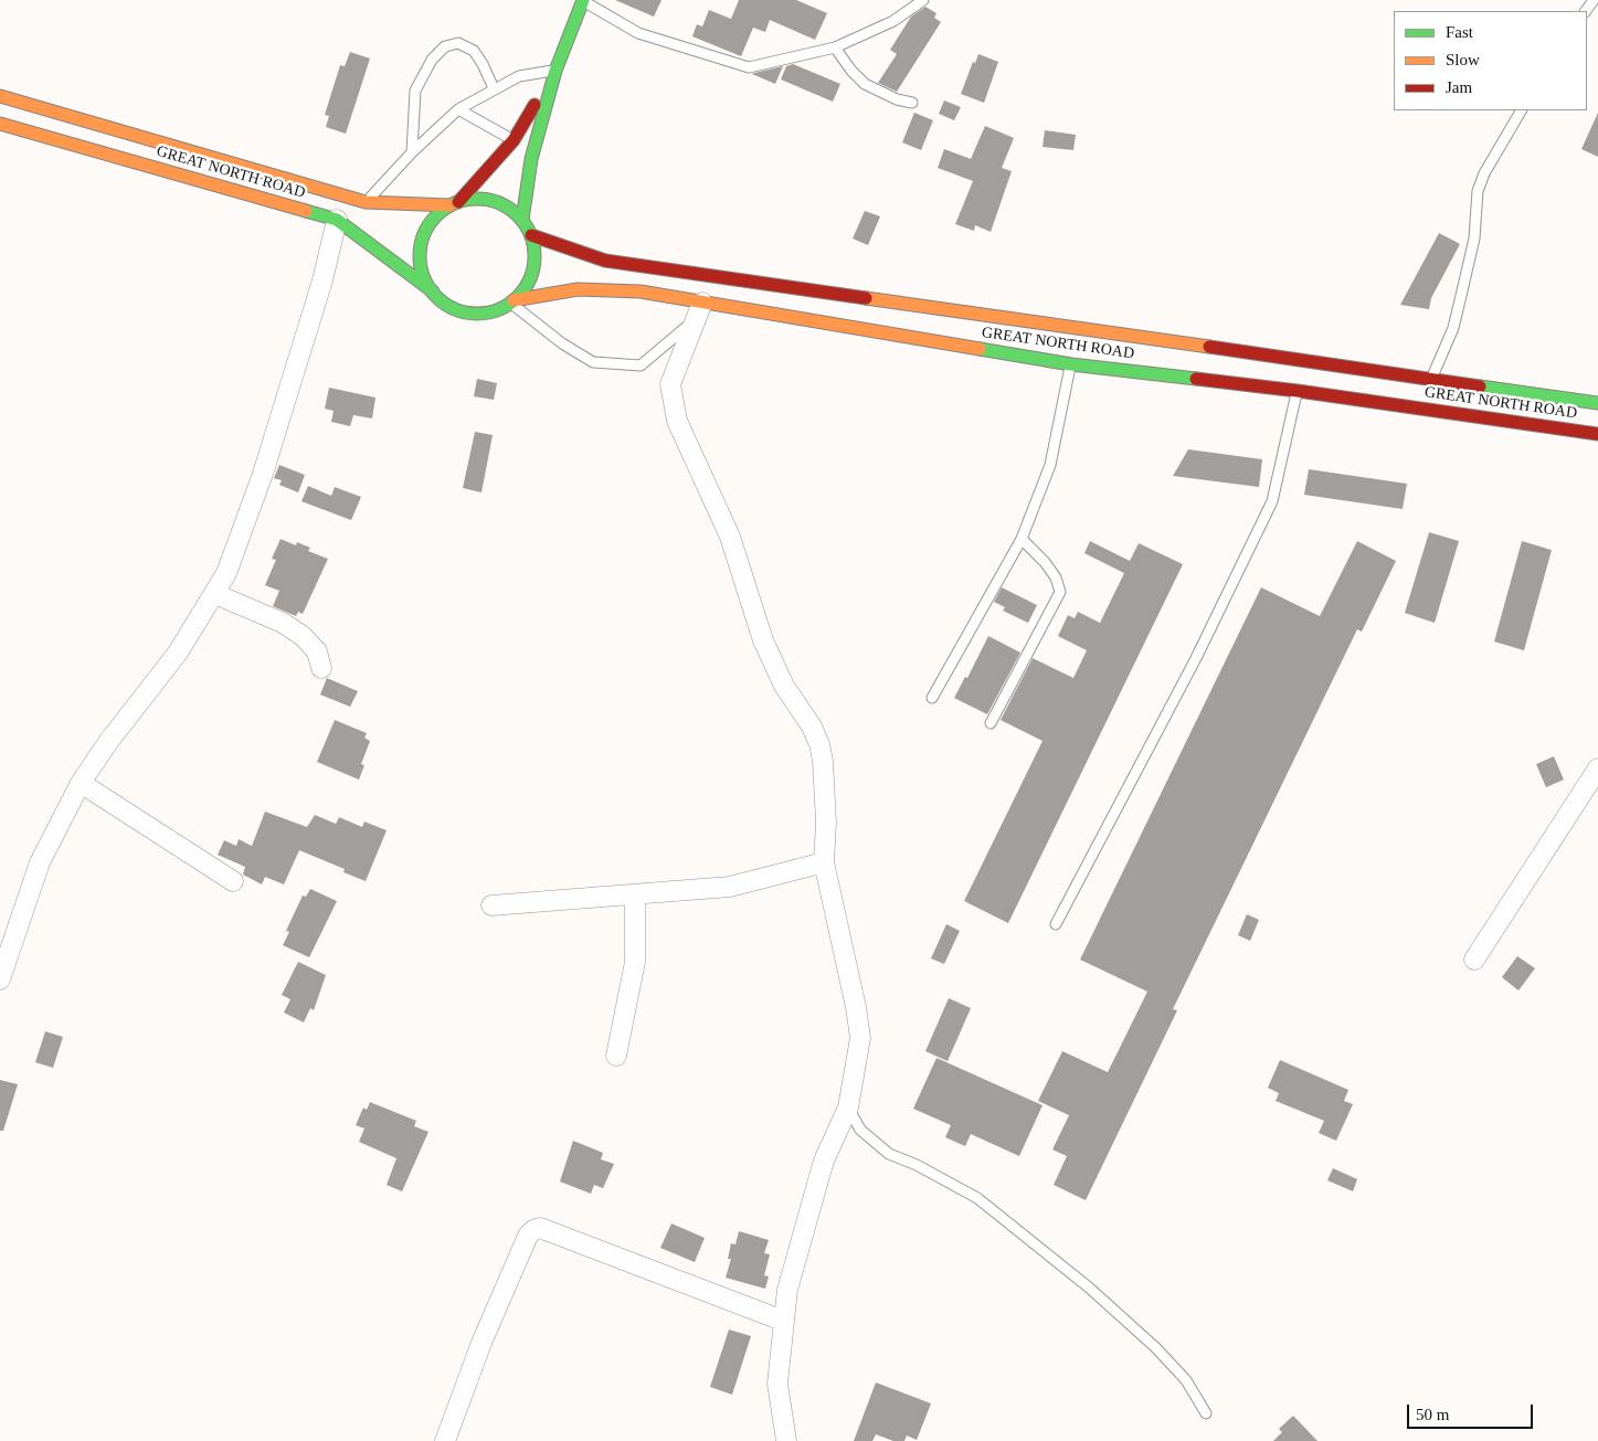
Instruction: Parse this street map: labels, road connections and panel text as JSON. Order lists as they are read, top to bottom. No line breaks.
{"streets":{"main road":["GREAT NORTH ROAD"]},"legend":["Fast","Slow","Jam"],"scale_bar":"50 m"}
